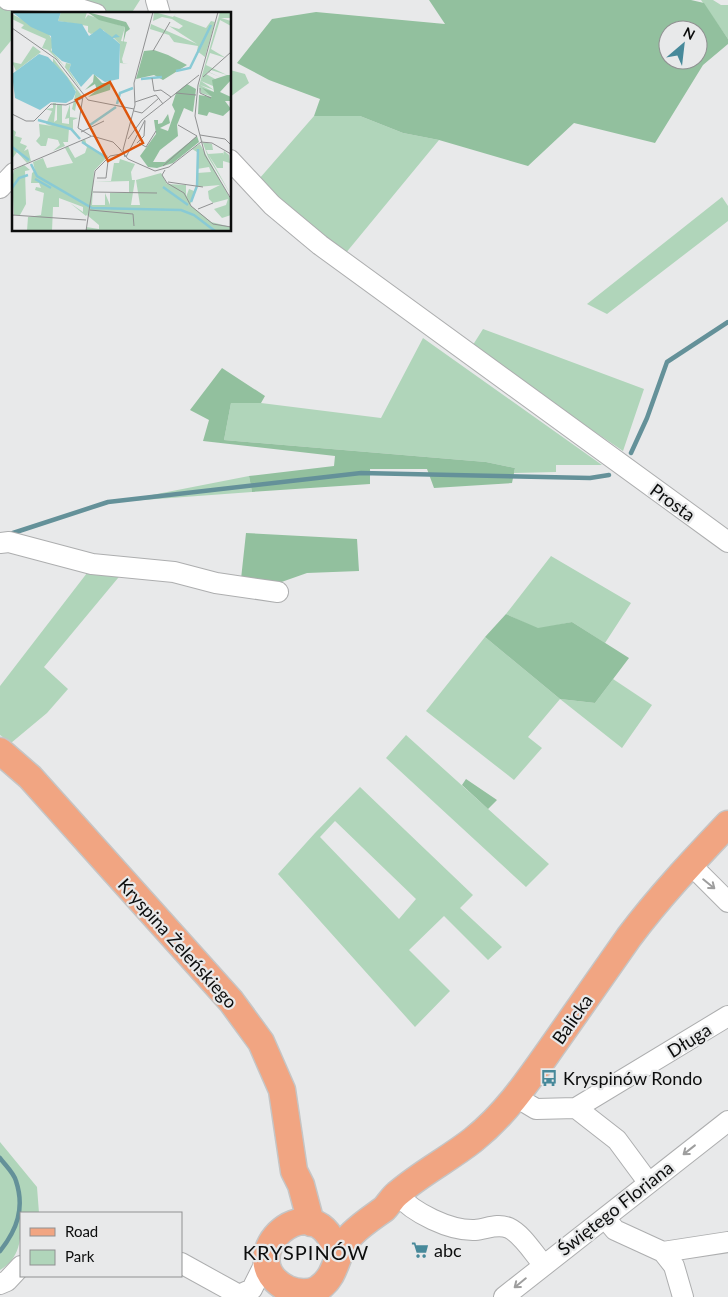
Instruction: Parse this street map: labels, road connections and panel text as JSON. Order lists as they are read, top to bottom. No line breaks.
{"streets":{"main road":["Kryspina Żeleńskiego","Balicka"],"street":["Prosta","Długa","Świętego Floriana"]},"crossings":[["Kryspina Żeleńskiego","Balicka"],["Balicka","Długa"]],"one_way":["Świętego Floriana"],"districts":["KRYSPINÓW"],"places":{"bus stop":["Kryspinów Rondo"],"supermarket":["abc"]},"legend":["Road","Park"],"north":"top right"}
